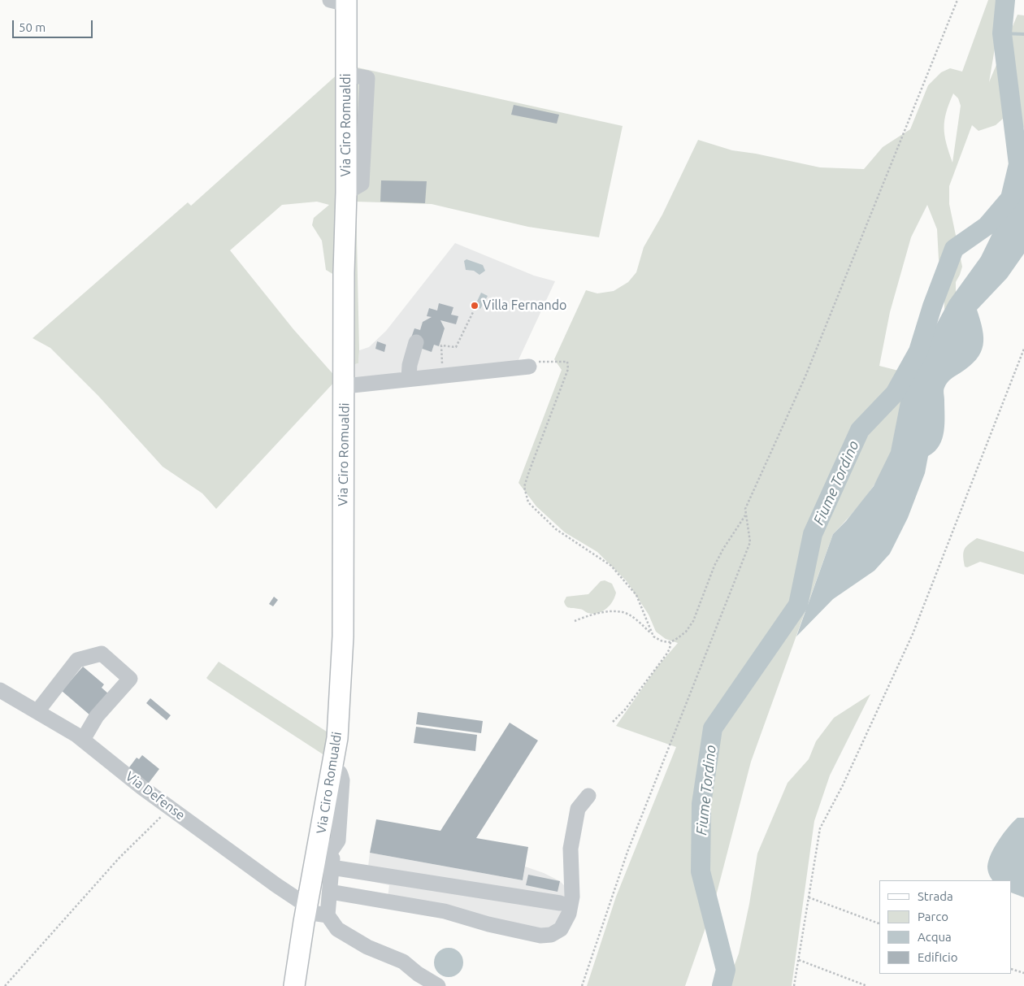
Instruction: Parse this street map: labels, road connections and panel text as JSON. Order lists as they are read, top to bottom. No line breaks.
{"streets":{"main road":["Via Ciro Romualdi"],"street":["Via Defense"]},"crossings":[["Via Ciro Romualdi","Via Defense"]],"water":["Fiume Tordino"],"places":["Villa Fernando"],"legend":["Strada","Parco","Acqua","Edificio"],"scale_bar":"50 m"}
